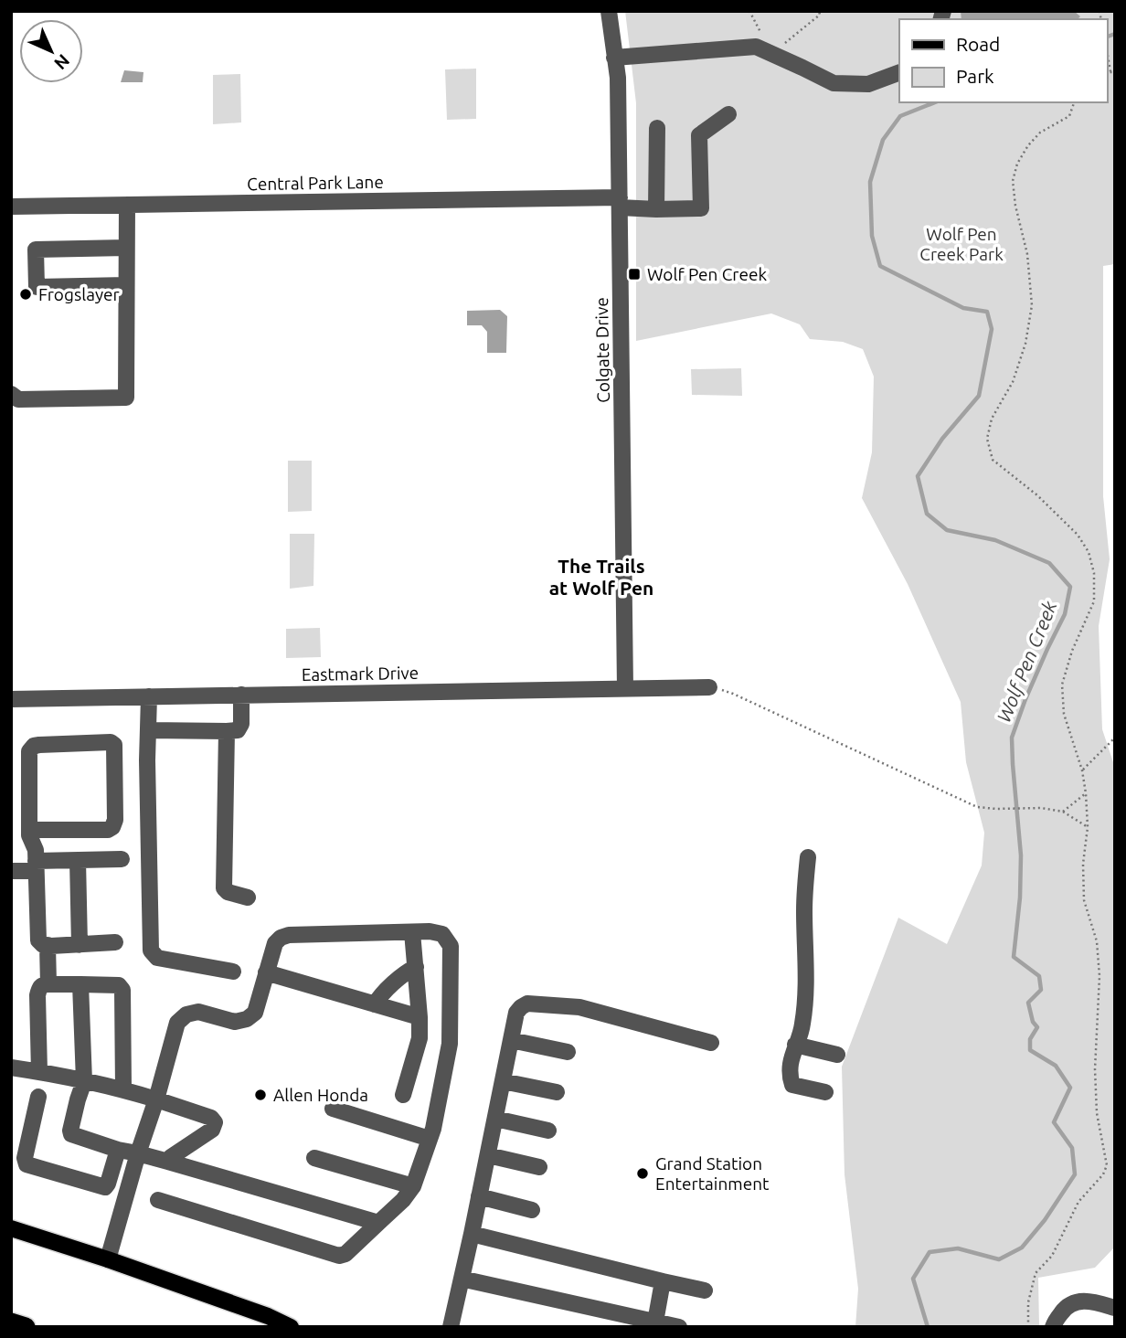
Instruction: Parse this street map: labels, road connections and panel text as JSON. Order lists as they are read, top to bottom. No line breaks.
{"streets":{"street":["Central Park Lane","Colgate Drive","Eastmark Drive"]},"crossings":[["Central Park Lane","Colgate Drive"],["Colgate Drive","Eastmark Drive"]],"districts":["The Trails at Wolf Pen"],"water":["Wolf Pen Creek"],"parks":["Wolf Pen Creek Park"],"places":{"transit":["Wolf Pen Creek"],"other":["Frogslayer","Allen Honda","Grand Station Entertainment"]},"legend":["Road","Park"],"north":"bottom right"}
